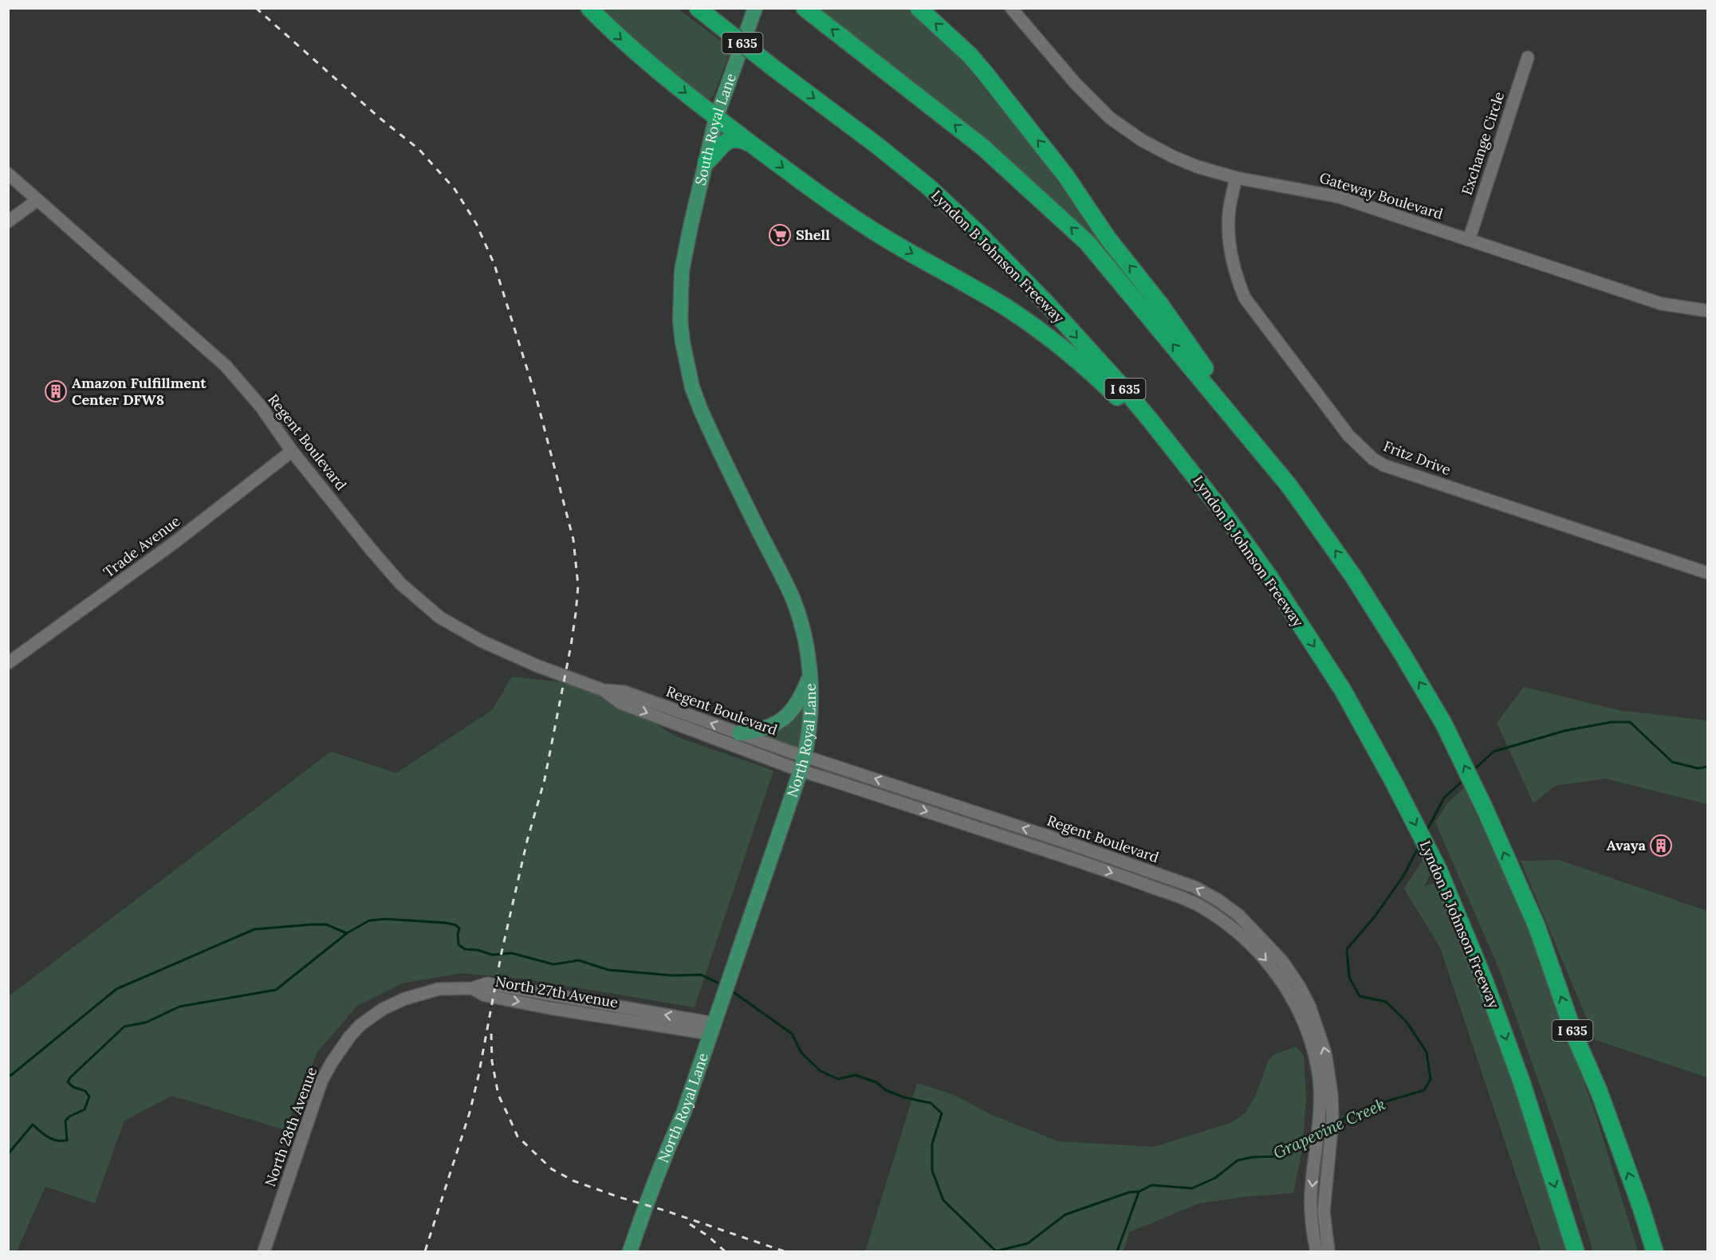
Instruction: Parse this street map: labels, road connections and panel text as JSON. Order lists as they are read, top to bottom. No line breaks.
{"streets":{"highway":["I 635","Lyndon B Johnson Freeway"],"main road":["South Royal Lane","North Royal Lane"],"street":["Exchange Circle","Gateway Boulevard","Regent Boulevard","Fritz Drive","Trade Avenue","North 27th Avenue","North 28th Avenue"]},"crossings":[["South Royal Lane","North Royal Lane"],["Exchange Circle","Gateway Boulevard"],["Gateway Boulevard","Fritz Drive"],["Regent Boulevard","Trade Avenue"],["Regent Boulevard","North Royal Lane"],["North Royal Lane","North 27th Avenue"],["North 27th Avenue","North 28th Avenue"]],"water":["Grapevine Creek"],"places":{"supermarket":["Shell"],"building":["Amazon Fulfillment Center DFW8","Avaya"]}}
